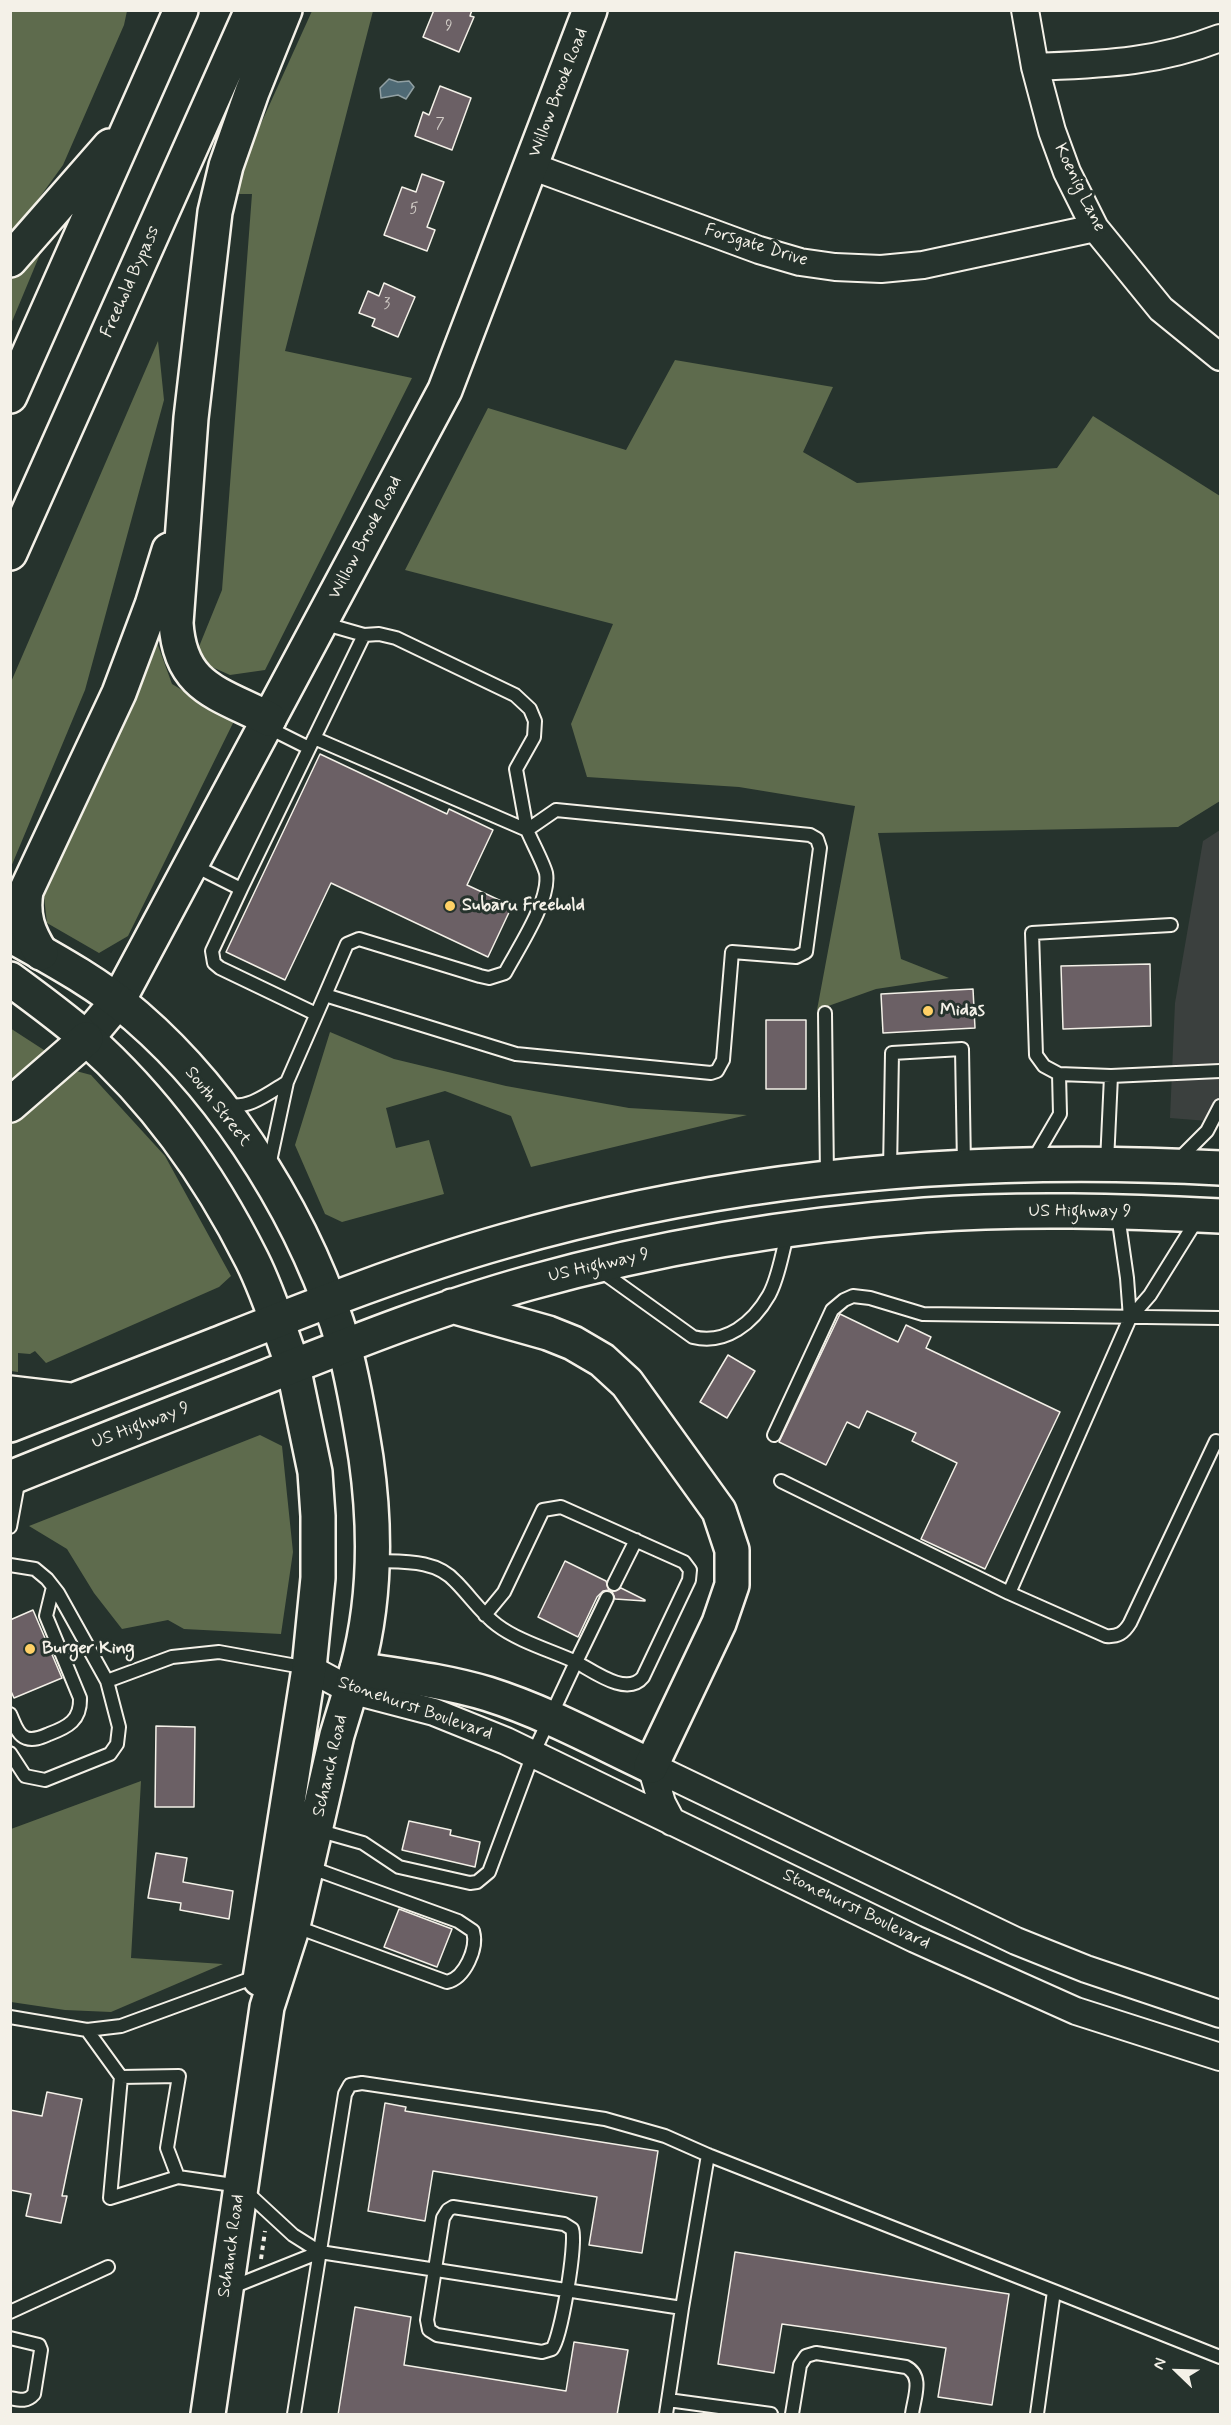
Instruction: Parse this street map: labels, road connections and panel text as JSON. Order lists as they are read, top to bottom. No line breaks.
{"streets":{"main road":["Willow Brook Road","Freehold Bypass","South Street","US Highway 9","Stonehurst Boulevard","Schanck Road"],"street":["Koenig Lane","Forsgate Drive"]},"crossings":[["Willow Brook Road","Forsgate Drive"],["Willow Brook Road","South Street"],["Koenig Lane","Forsgate Drive"],["South Street","US Highway 9"],["South Street","Schanck Road"],["US Highway 9","Schanck Road"],["Stonehurst Boulevard","Schanck Road"]],"places":["Subaru Freehold","Midas","Burger King"],"house_numbers":["9","7","5","3"],"north":"top left"}
